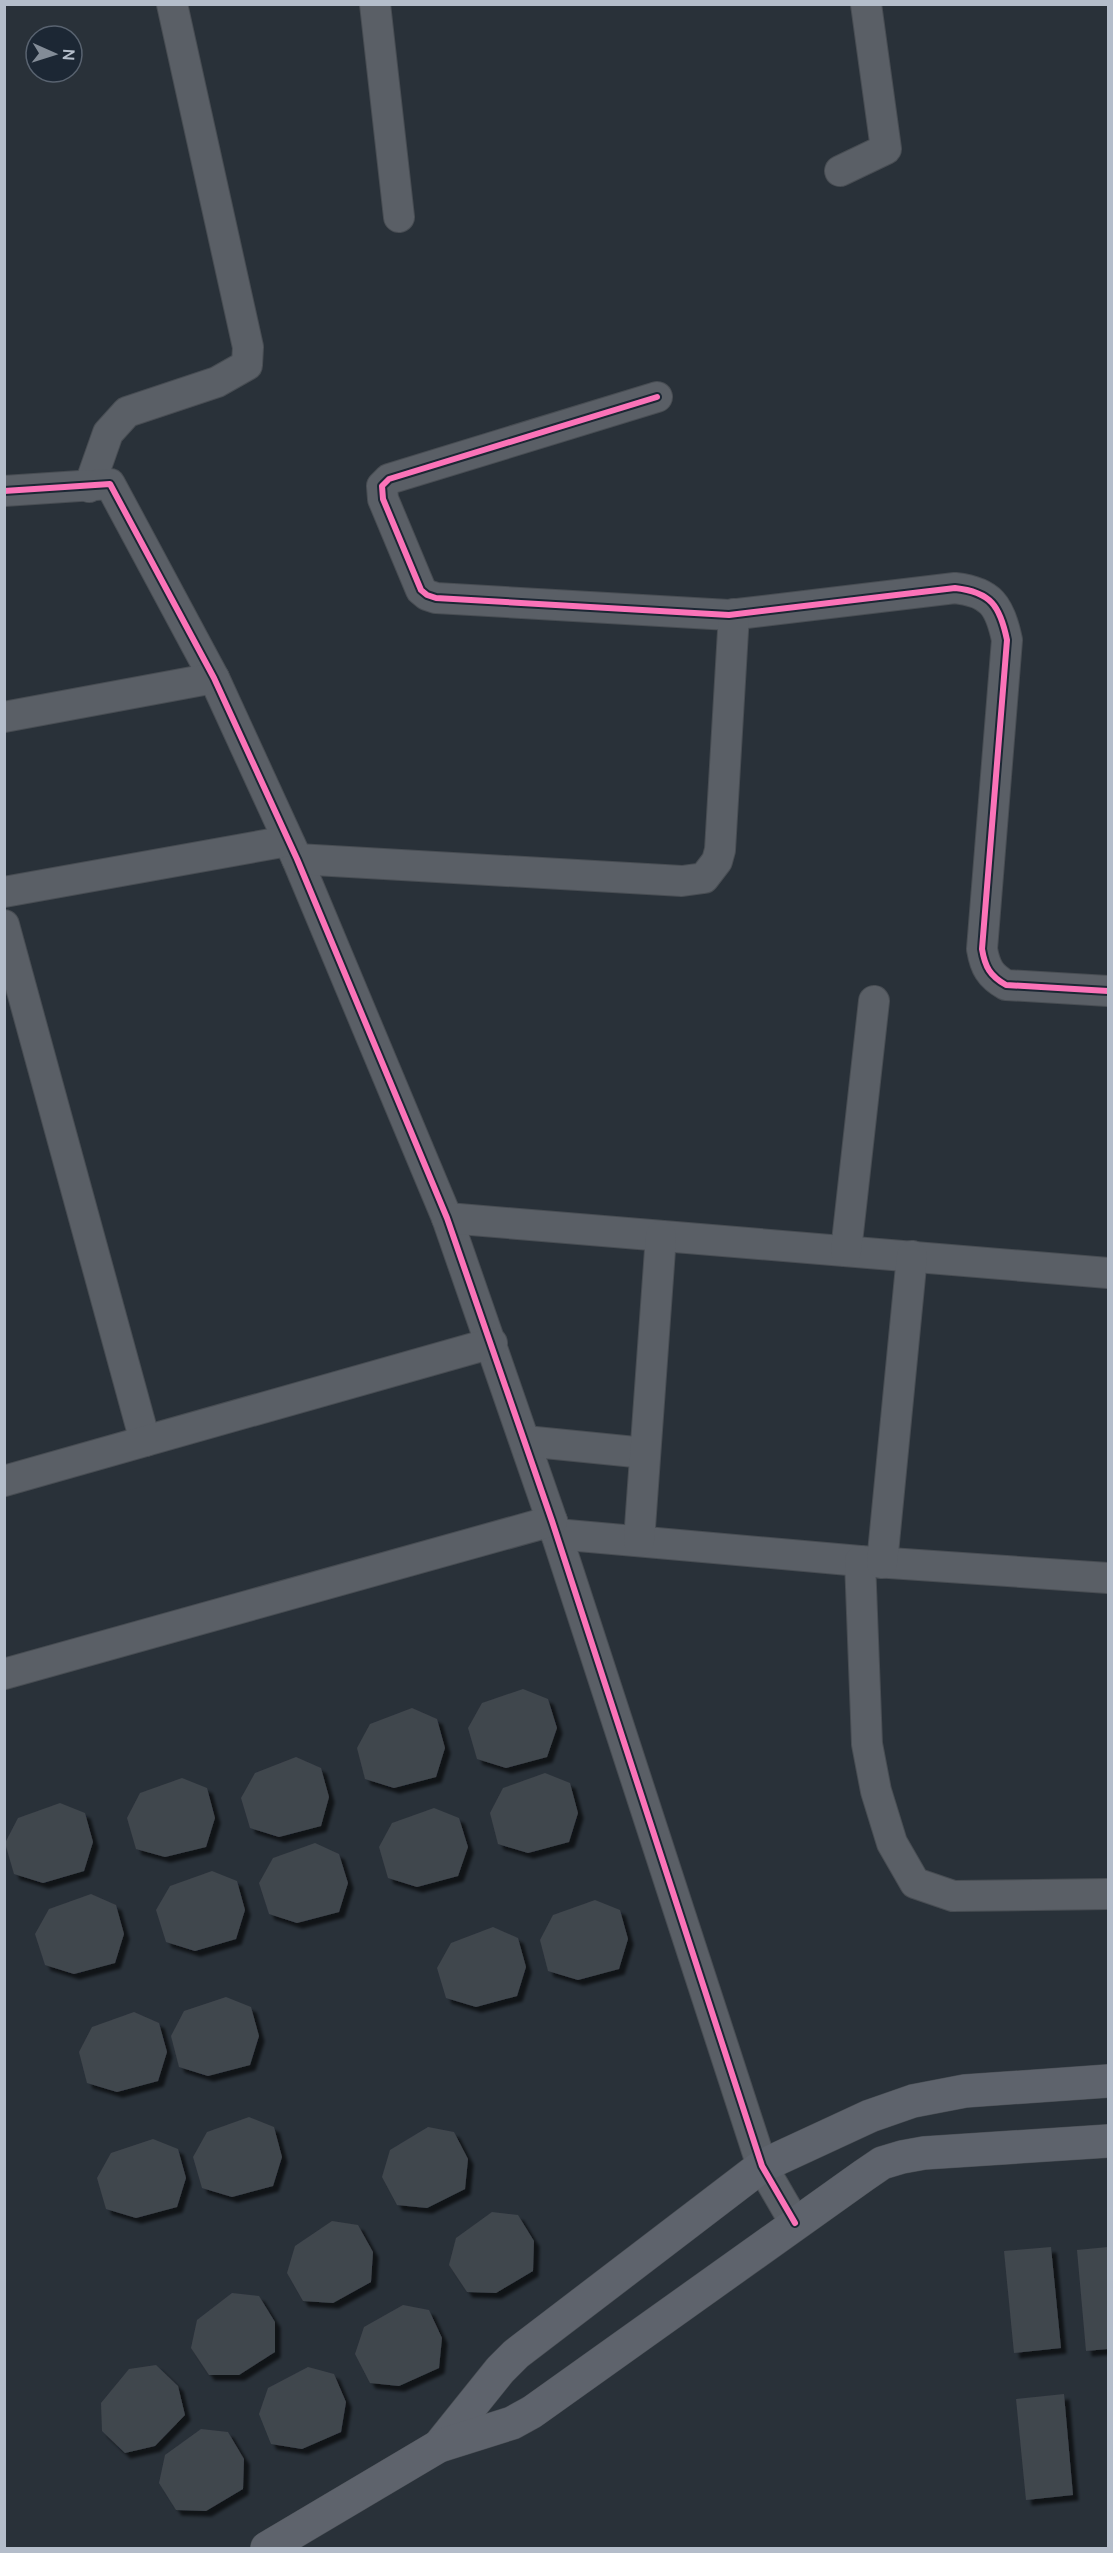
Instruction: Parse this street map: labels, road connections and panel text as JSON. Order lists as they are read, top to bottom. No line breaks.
{"north":"right"}
